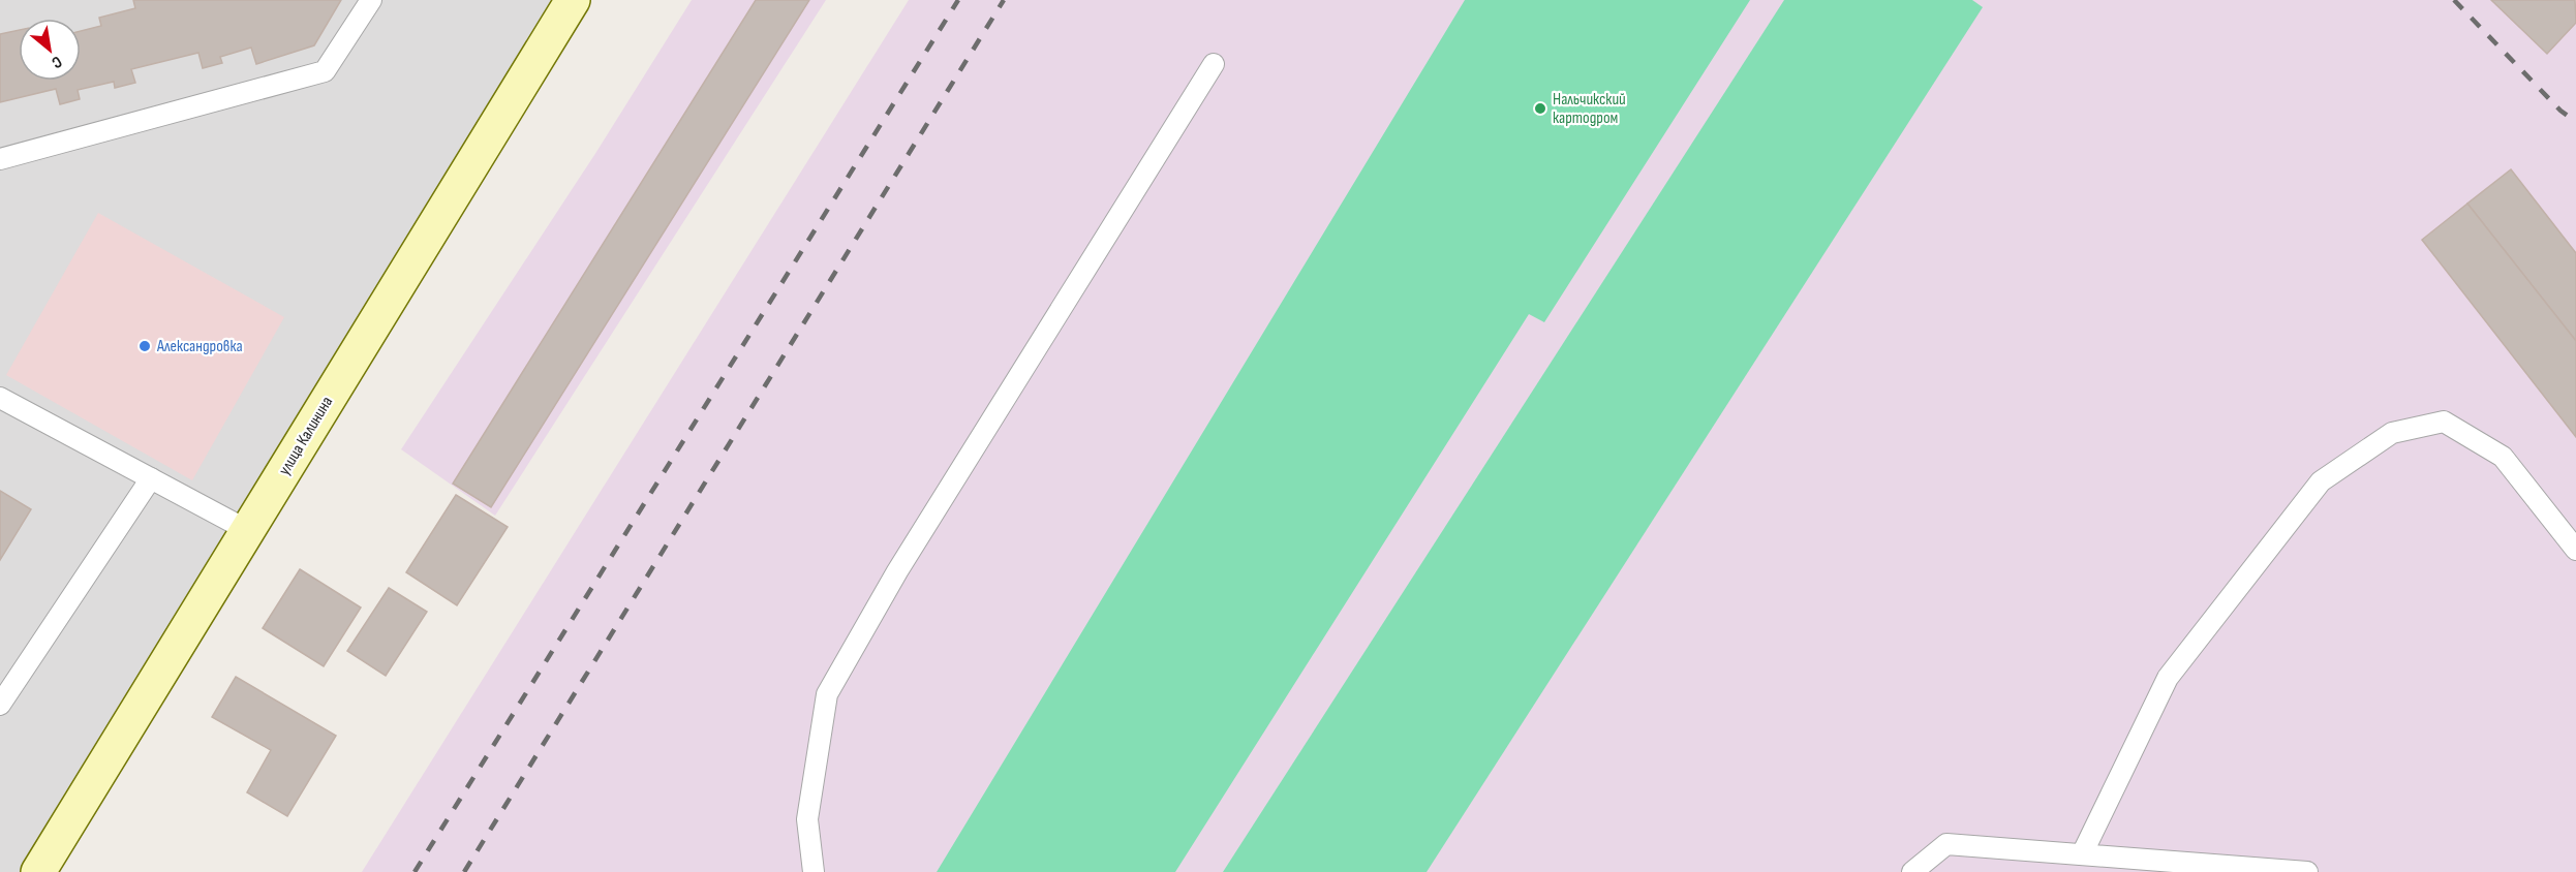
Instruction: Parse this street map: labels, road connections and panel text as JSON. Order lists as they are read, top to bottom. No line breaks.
{"streets":{"main road":["улица Калинина"]},"places":["Нальчикский картодром","Александровка"],"north":"bottom right"}
